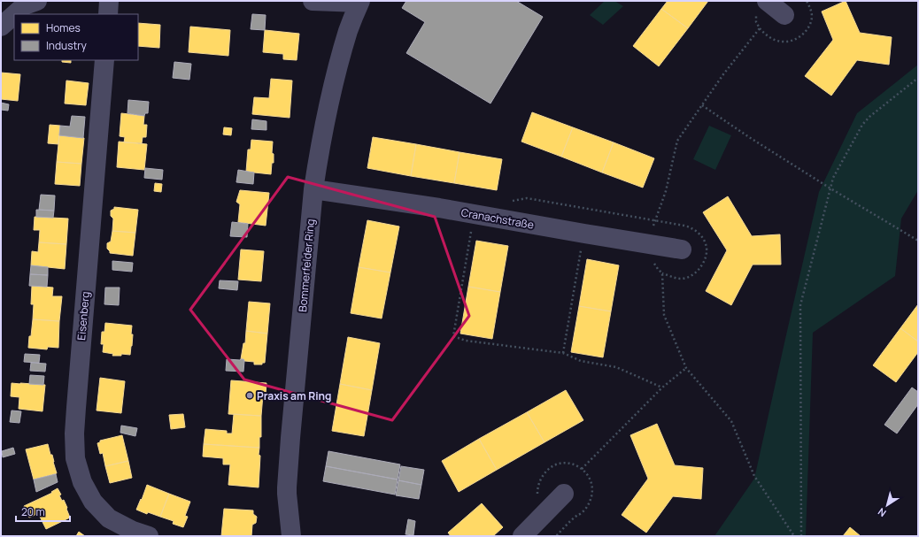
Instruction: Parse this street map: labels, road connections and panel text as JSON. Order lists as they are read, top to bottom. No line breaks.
{"streets":{"street":["Cranachstraße","Bommerfelder Ring","Eisenberg"]},"crossings":[["Cranachstraße","Bommerfelder Ring"]],"places":["Praxis am Ring"],"legend":["Homes","Industry"],"scale_bar":"20 m","north":"bottom left"}
